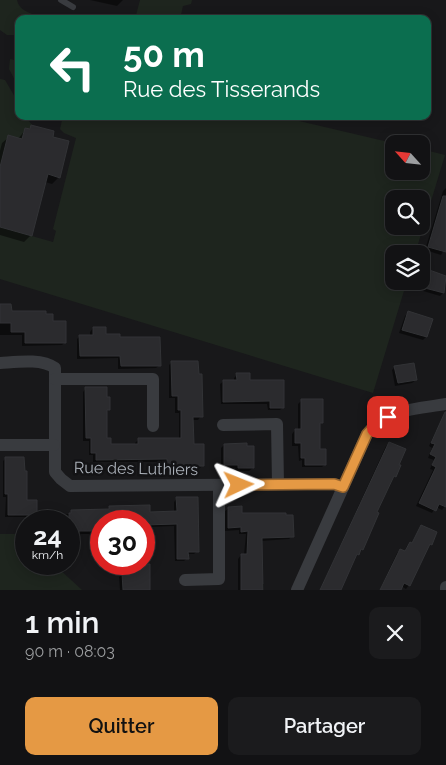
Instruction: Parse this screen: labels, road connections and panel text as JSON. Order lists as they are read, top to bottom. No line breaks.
{"streets":{"street":["Rue des Luthiers"]},"north":"top left","page":{"turn":["50 m","Rue des Tisserands"],"speed":"24 km/h","limit":"30","heading":["1 min","90 m · 08:03"],"buttons":["Quitter","Partager"]}}
